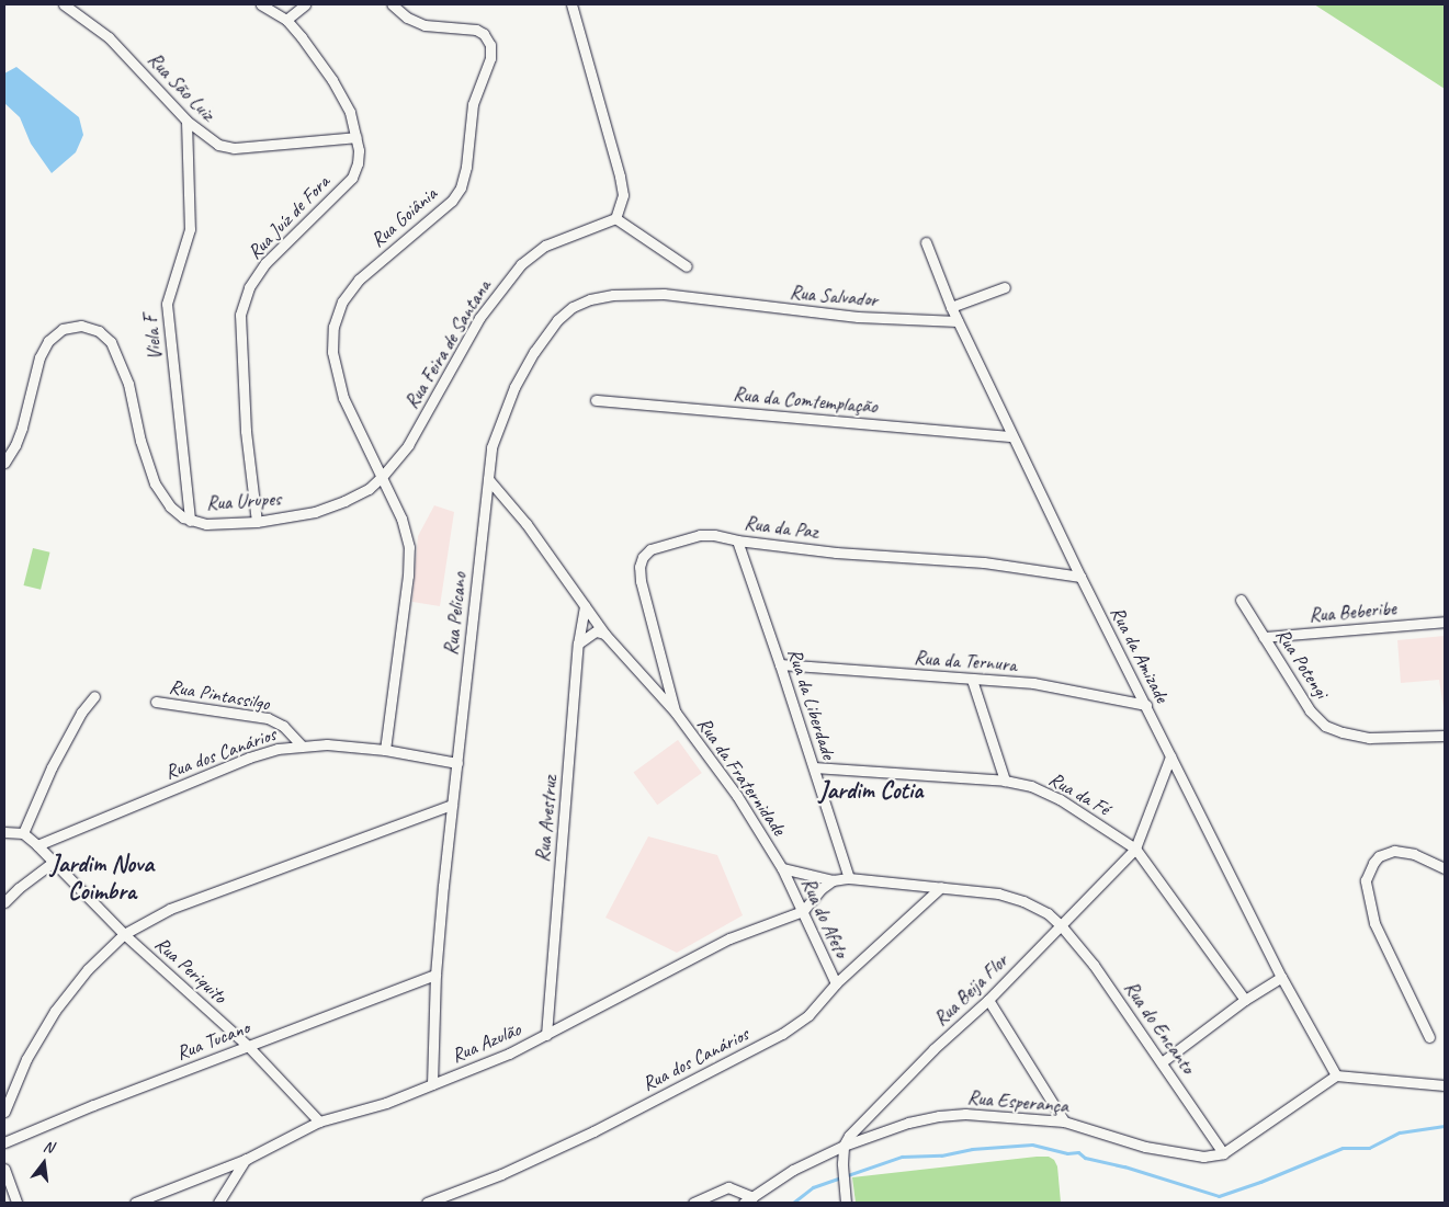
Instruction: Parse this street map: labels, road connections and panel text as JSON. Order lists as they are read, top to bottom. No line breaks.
{"streets":{"street":["Rua São Luiz","Rua Juíz de Fora","Rua Goiânia","Rua Salvador","Viela F","Rua Feira de Santana","Rua da Comtemplação","Rua Urupes","Rua da Paz","Rua Beberibe","Rua Pelicano","Rua da Amizade","Rua da Ternura","Rua Potengi","Rua Pintassilgo","Rua da Liberdade","Rua dos Canários","Rua da Fraternidade","Rua da Fé","Rua Avestruz","Rua do Afeto","Rua Periquito","Rua Beija Flor","Rua do Encanto","Rua Tucano","Rua Azulão","Rua Esperança"]},"crossings":[["Rua São Luiz","Rua Juíz de Fora"],["Rua São Luiz","Viela F"],["Rua Juíz de Fora","Rua Urupes"],["Rua Goiânia","Rua Feira de Santana"],["Rua Goiânia","Rua Urupes"],["Rua Salvador","Rua Pelicano"],["Rua Salvador","Rua da Amizade"],["Viela F","Rua Urupes"],["Rua Feira de Santana","Rua Urupes"],["Rua da Comtemplação","Rua da Amizade"],["Rua da Paz","Rua da Amizade"],["Rua da Paz","Rua da Liberdade"],["Rua da Paz","Rua da Fraternidade"],["Rua Beberibe","Rua Potengi"],["Rua Pelicano","Rua dos Canários"],["Rua Pelicano","Rua da Fraternidade"],["Rua Pelicano","Rua Tucano"],["Rua Pelicano","Rua Azulão"],["Rua da Amizade","Rua da Ternura"],["Rua da Amizade","Rua Beija Flor"],["Rua da Ternura","Rua da Liberdade"],["Rua Pintassilgo","Rua dos Canários"],["Rua da Liberdade","Rua da Fé"],["Rua dos Canários","Rua do Afeto"],["Rua dos Canários","Rua Periquito"],["Rua da Fraternidade","Rua Avestruz"],["Rua da Fraternidade","Rua do Afeto"],["Rua da Fé","Rua Beija Flor"],["Rua Avestruz","Rua Azulão"],["Rua do Afeto","Rua Azulão"],["Rua Periquito","Rua Tucano"],["Rua Periquito","Rua Azulão"],["Rua Beija Flor","Rua do Encanto"],["Rua Beija Flor","Rua Esperança"],["Rua do Encanto","Rua Esperança"]],"districts":["Jardim Cotia","Jardim Nova Coimbra"],"north":"top"}
